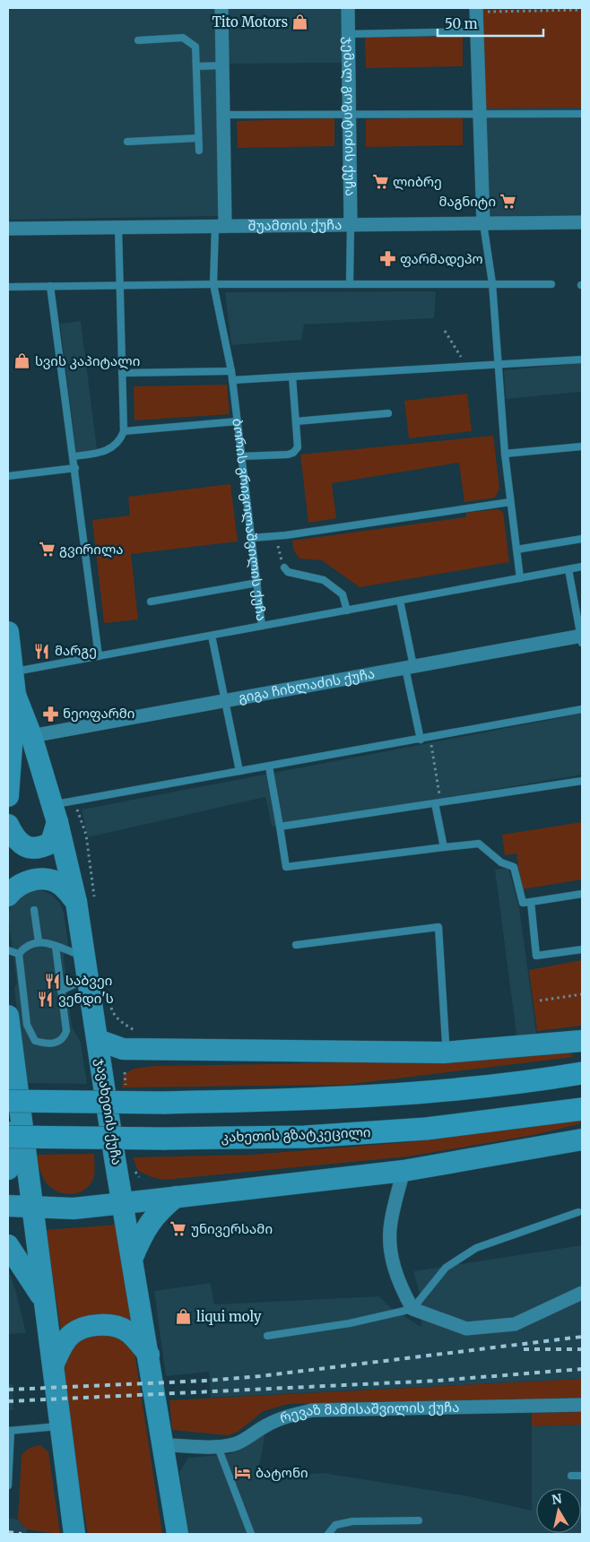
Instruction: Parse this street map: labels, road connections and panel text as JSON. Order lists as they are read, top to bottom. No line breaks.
{"streets":{"highway":["კახეთის გზატკეცილი"],"main road":["ჯავახეთის ქუჩა"],"street":["ჯემალ გოგიტიძის ქუჩა","შუამთის ქუჩა","ბორის გრიგოლაშვილის ქუჩა","გიგა ჩიხლაძის ქუჩა","რევაზ მამისაშვილის ქუჩა"]},"crossings":[["ჯემალ გოგიტიძის ქუჩა","შუამთის ქუჩა"],["შუამთის ქუჩა","ბორის გრიგოლაშვილის ქუჩა"],["ბორის გრიგოლაშვილის ქუჩა","ჯავახეთის ქუჩა"],["გიგა ჩიხლაძის ქუჩა","ჯავახეთის ქუჩა"],["ჯავახეთის ქუჩა","რევაზ მამისაშვილის ქუჩა"]],"places":{"shop":["Tito Motors","სვის კაპიტალი","liqui moly"],"supermarket":["ლიბრე","მაგნიტი","გვირილა","უნივერსამი"],"pharmacy":["ფარმადეპო","ნეოფარმი"],"restaurant":["მარგე","საბვეი","ვენდი'ს"],"hotel":["ბატონი"]},"scale_bar":"50 m","north":"top"}
